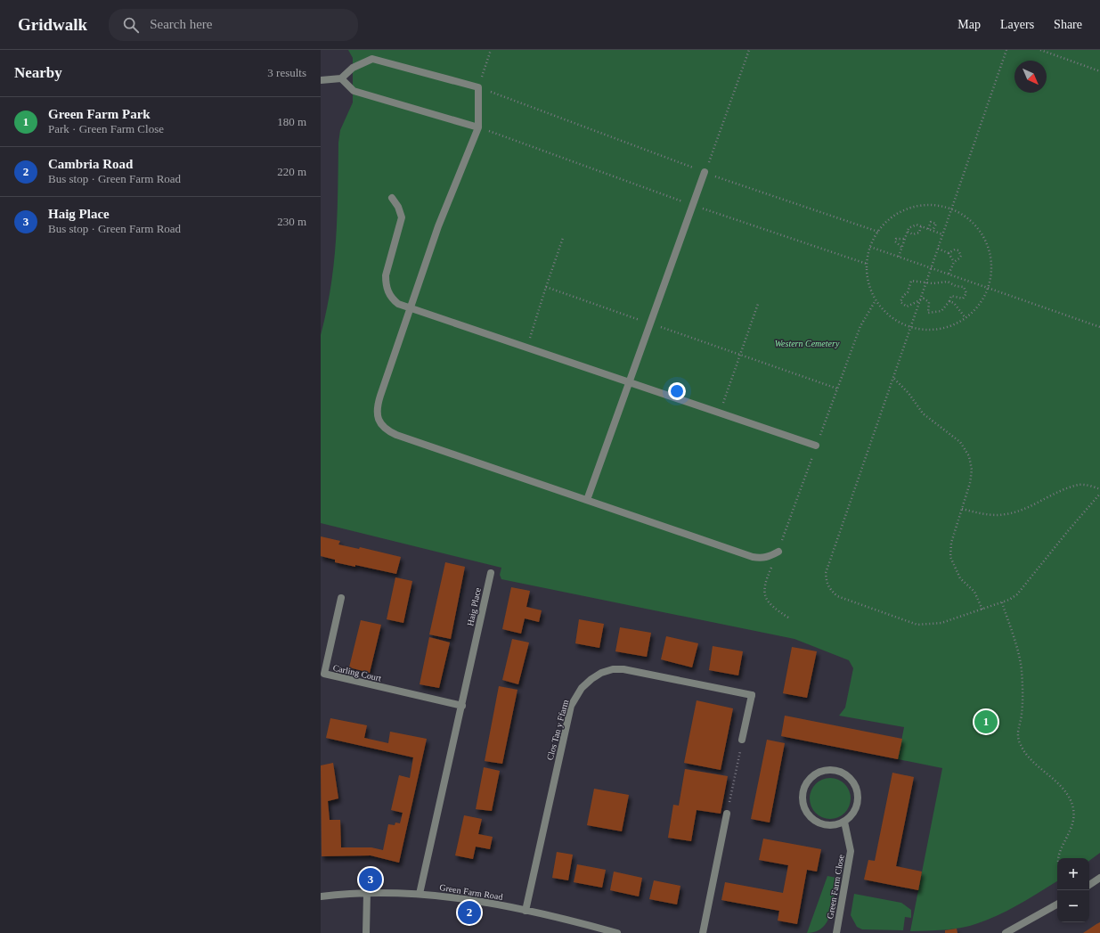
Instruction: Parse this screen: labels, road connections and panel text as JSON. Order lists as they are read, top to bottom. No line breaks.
{"streets":{"street":["Haig Place","Carling Court","Clos Tan y Ffarm","Green Farm Close","Green Farm Road"]},"crossings":[["Haig Place","Carling Court"],["Haig Place","Green Farm Road"],["Clos Tan y Ffarm","Green Farm Road"]],"parks":["Western Cemetery"],"north":"bottom right","page":{"header":"Gridwalk","search":"Search here","nav":["Map","Layers","Share"],"heading":["Nearby","3 results"],"list":[{"mark":"1","name":"Green Farm Park","note":"Park · Green Farm Close","value":"180 m"},{"mark":"2","name":"Cambria Road","note":"Bus stop · Green Farm Road","value":"220 m"},{"mark":"3","name":"Haig Place","note":"Bus stop · Green Farm Road","value":"230 m"}],"pins":["1","3","2"],"map_buttons":["+","−"]}}
